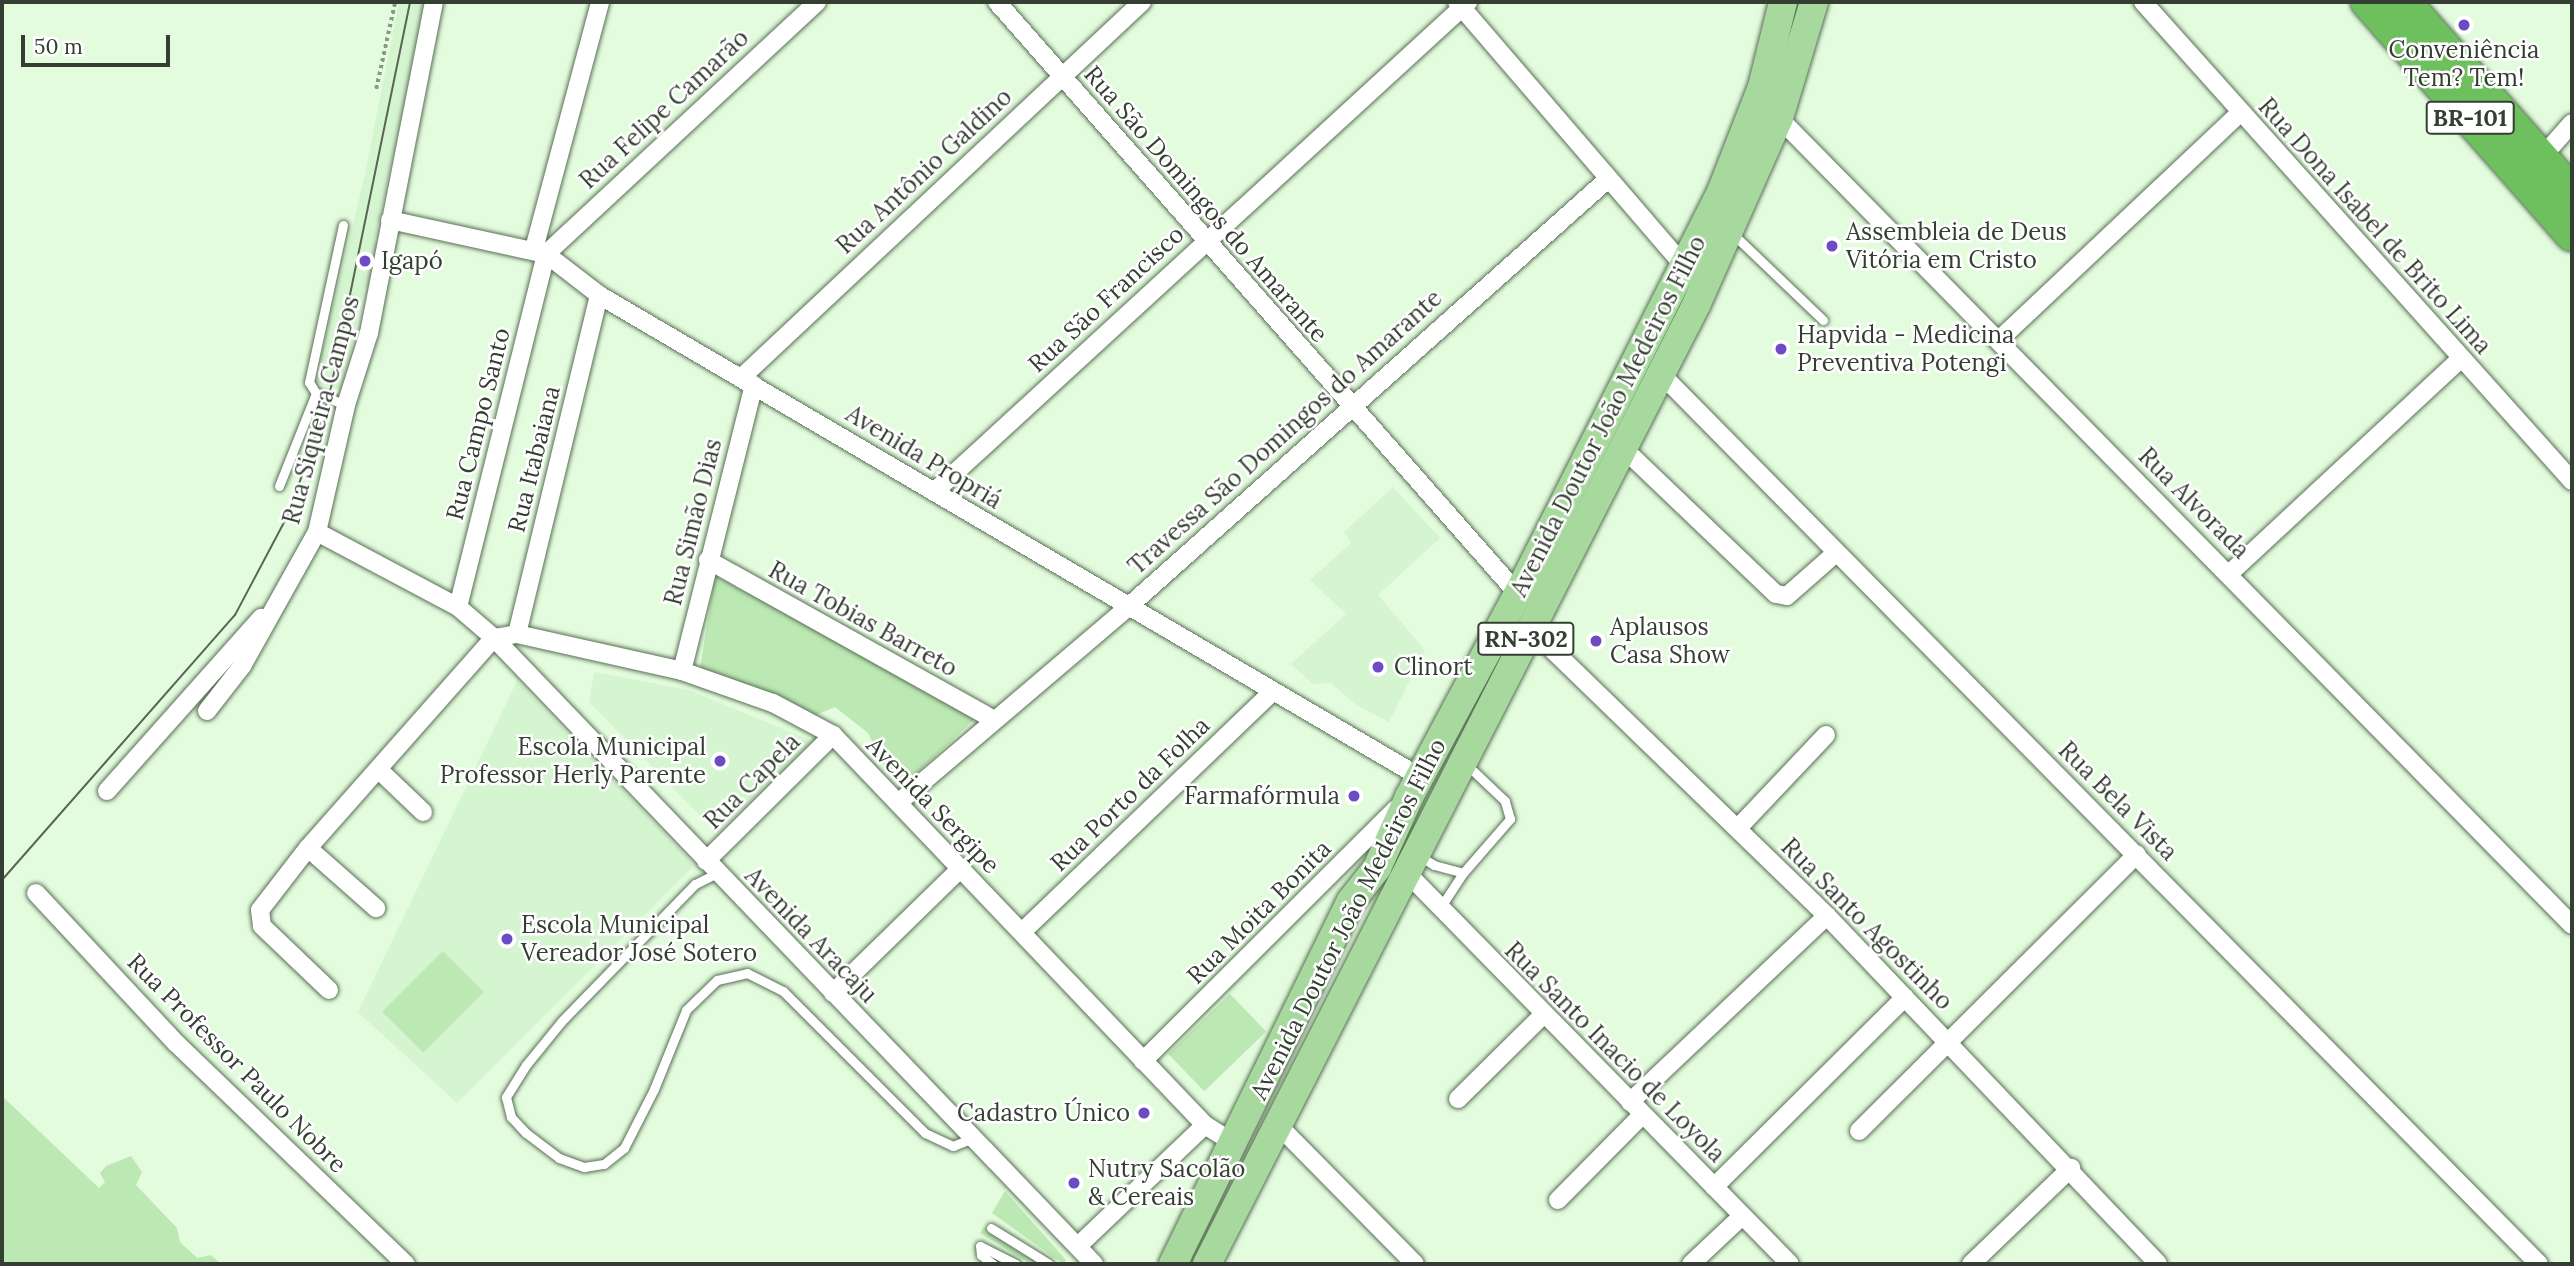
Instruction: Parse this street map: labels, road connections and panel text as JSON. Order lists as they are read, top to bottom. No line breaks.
{"streets":{"highway":["BR-101"],"main road":["Avenida Doutor João Medeiros Filho","RN-302"],"street":["Rua Felipe Camarão","Rua Antônio Galdino","Rua São Domingos do Amarante","Rua Dona Isabel de Brito Lima","Rua São Francisco","Rua Siqueira Campos","Rua Campo Santo","Travessa São Domingos do Amarante","Avenida Propriá","Rua Itabaiana","Rua Alvorada","Rua Simão Dias","Rua Tobias Barreto","Rua Capela","Rua Porto da Folha","Rua Bela Vista","Avenida Sergipe","Rua Moita Bonita","Rua Santo Agostinho","Avenida Aracaju","Rua Santo Inacio de Loyola","Rua Professor Paulo Nobre"]},"crossings":[["Rua Felipe Camarão","Rua Campo Santo"],["Rua Felipe Camarão","Avenida Propriá"],["Rua Antônio Galdino","Rua São Domingos do Amarante"],["Rua Antônio Galdino","Avenida Propriá"],["Rua Antônio Galdino","Rua Simão Dias"],["Rua São Domingos do Amarante","Rua São Francisco"],["Rua São Domingos do Amarante","Avenida Doutor João Medeiros Filho"],["Rua São Domingos do Amarante","Travessa São Domingos do Amarante"],["Rua São Francisco","Avenida Propriá"],["Rua Siqueira Campos","Avenida Propriá"],["Rua Siqueira Campos","Avenida Aracaju"],["Avenida Doutor João Medeiros Filho","Avenida Propriá"],["Avenida Doutor João Medeiros Filho","Rua Alvorada"],["Avenida Doutor João Medeiros Filho","Rua Bela Vista"],["Avenida Doutor João Medeiros Filho","Avenida Sergipe"],["Avenida Doutor João Medeiros Filho","Rua Moita Bonita"],["Avenida Doutor João Medeiros Filho","Rua Santo Agostinho"],["Avenida Doutor João Medeiros Filho","Rua Santo Inacio de Loyola"],["Rua Campo Santo","Avenida Propriá"],["Rua Campo Santo","Avenida Aracaju"],["Travessa São Domingos do Amarante","Avenida Propriá"],["Travessa São Domingos do Amarante","Rua Tobias Barreto"],["Travessa São Domingos do Amarante","Avenida Sergipe"],["Avenida Propriá","Rua Itabaiana"],["Avenida Propriá","Rua Simão Dias"],["Avenida Propriá","Rua Porto da Folha"],["Avenida Propriá","Rua Moita Bonita"],["Rua Itabaiana","Avenida Sergipe"],["Rua Simão Dias","Rua Tobias Barreto"],["Rua Simão Dias","Avenida Sergipe"],["Rua Capela","Avenida Sergipe"],["Rua Capela","Avenida Aracaju"],["Rua Porto da Folha","Avenida Sergipe"],["Avenida Sergipe","Rua Moita Bonita"]],"places":["Conveniência Tem? Tem!","Assembleia de Deus Vitória em Cristo","Igapó","Hapvida - Medicina Preventiva Potengi","Aplausos Casa Show","Clinort","Escola Municipal Professor Herly Parente","Farmafórmula","Escola Municipal Vereador José Sotero","Cadastro Único","Nutry Sacolão & Cereais"],"scale_bar":"50 m"}
